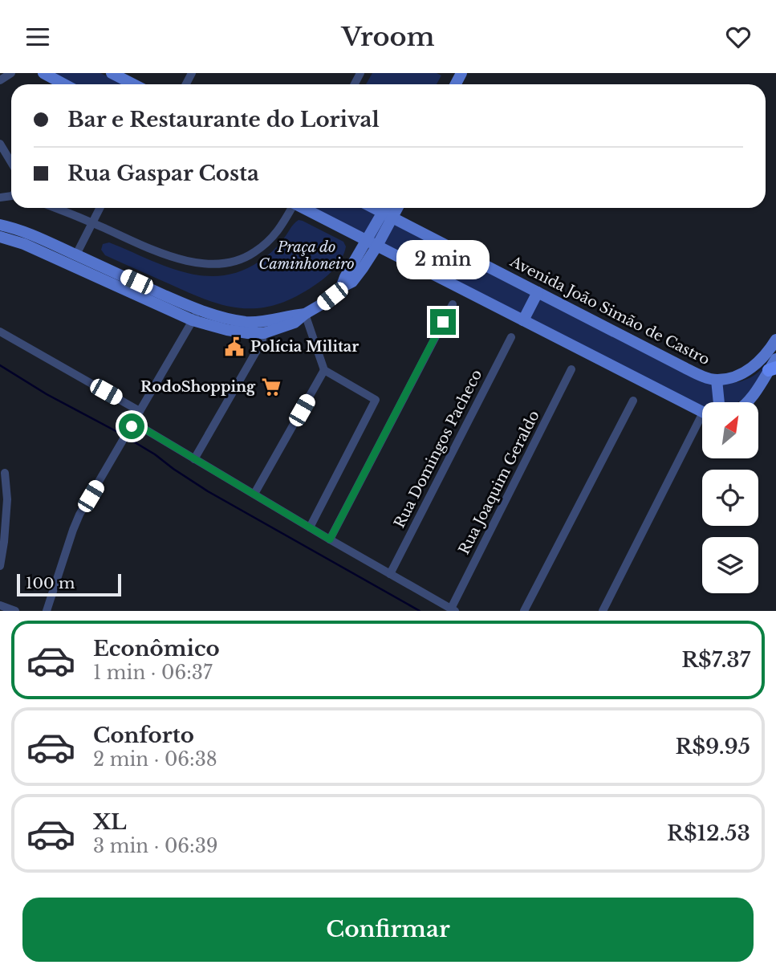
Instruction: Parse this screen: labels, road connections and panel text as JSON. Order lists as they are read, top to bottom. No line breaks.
{"streets":{"main road":["Avenida João Simão de Castro"],"street":["Rua Domingos Pacheco","Rua Joaquim Geraldo"]},"parks":["Praça do Caminhoneiro"],"places":{"public building":["Polícia Militar"],"supermarket":["RodoShopping"]},"scale_bar":"100 m","north":"top right","page":{"header":"Vroom","banner":["Bar e Restaurante do Lorival","Rua Gaspar Costa"],"bubble":"2 min","scale":"100 m","list":[{"name":"Econômico","note":"1 min · 06:37","value":"R$7.37"},{"name":"Conforto","note":"2 min · 06:38","value":"R$9.95"},{"name":"XL","note":"3 min · 06:39","value":"R$12.53"}],"buttons":"Confirmar"}}
